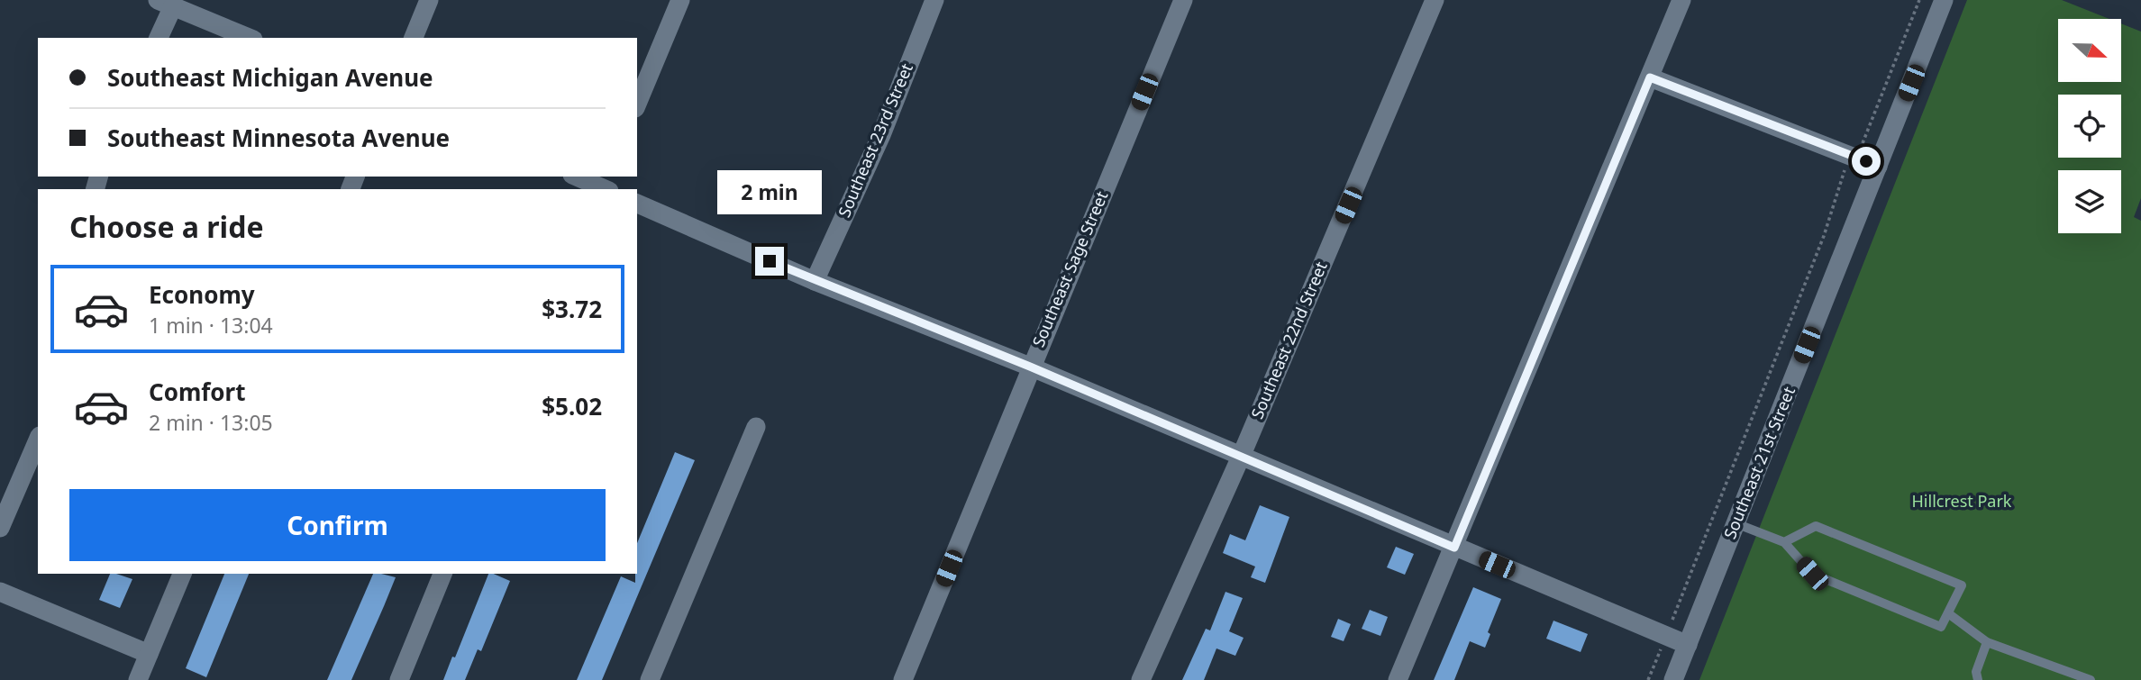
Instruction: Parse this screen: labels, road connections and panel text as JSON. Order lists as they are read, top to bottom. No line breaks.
{"streets":{"street":["Southeast 23rd Street","Southeast Sage Street","Southeast 22nd Street","Southeast 21st Street"]},"parks":["Hillcrest Park"],"north":"right","page":{"banner":["Southeast Michigan Avenue","Southeast Minnesota Avenue"],"bubble":"2 min","heading":"Choose a ride","list":[{"name":"Economy","note":"1 min · 13:04","value":"$3.72"},{"name":"Comfort","note":"2 min · 13:05","value":"$5.02"}],"buttons":"Confirm"}}
